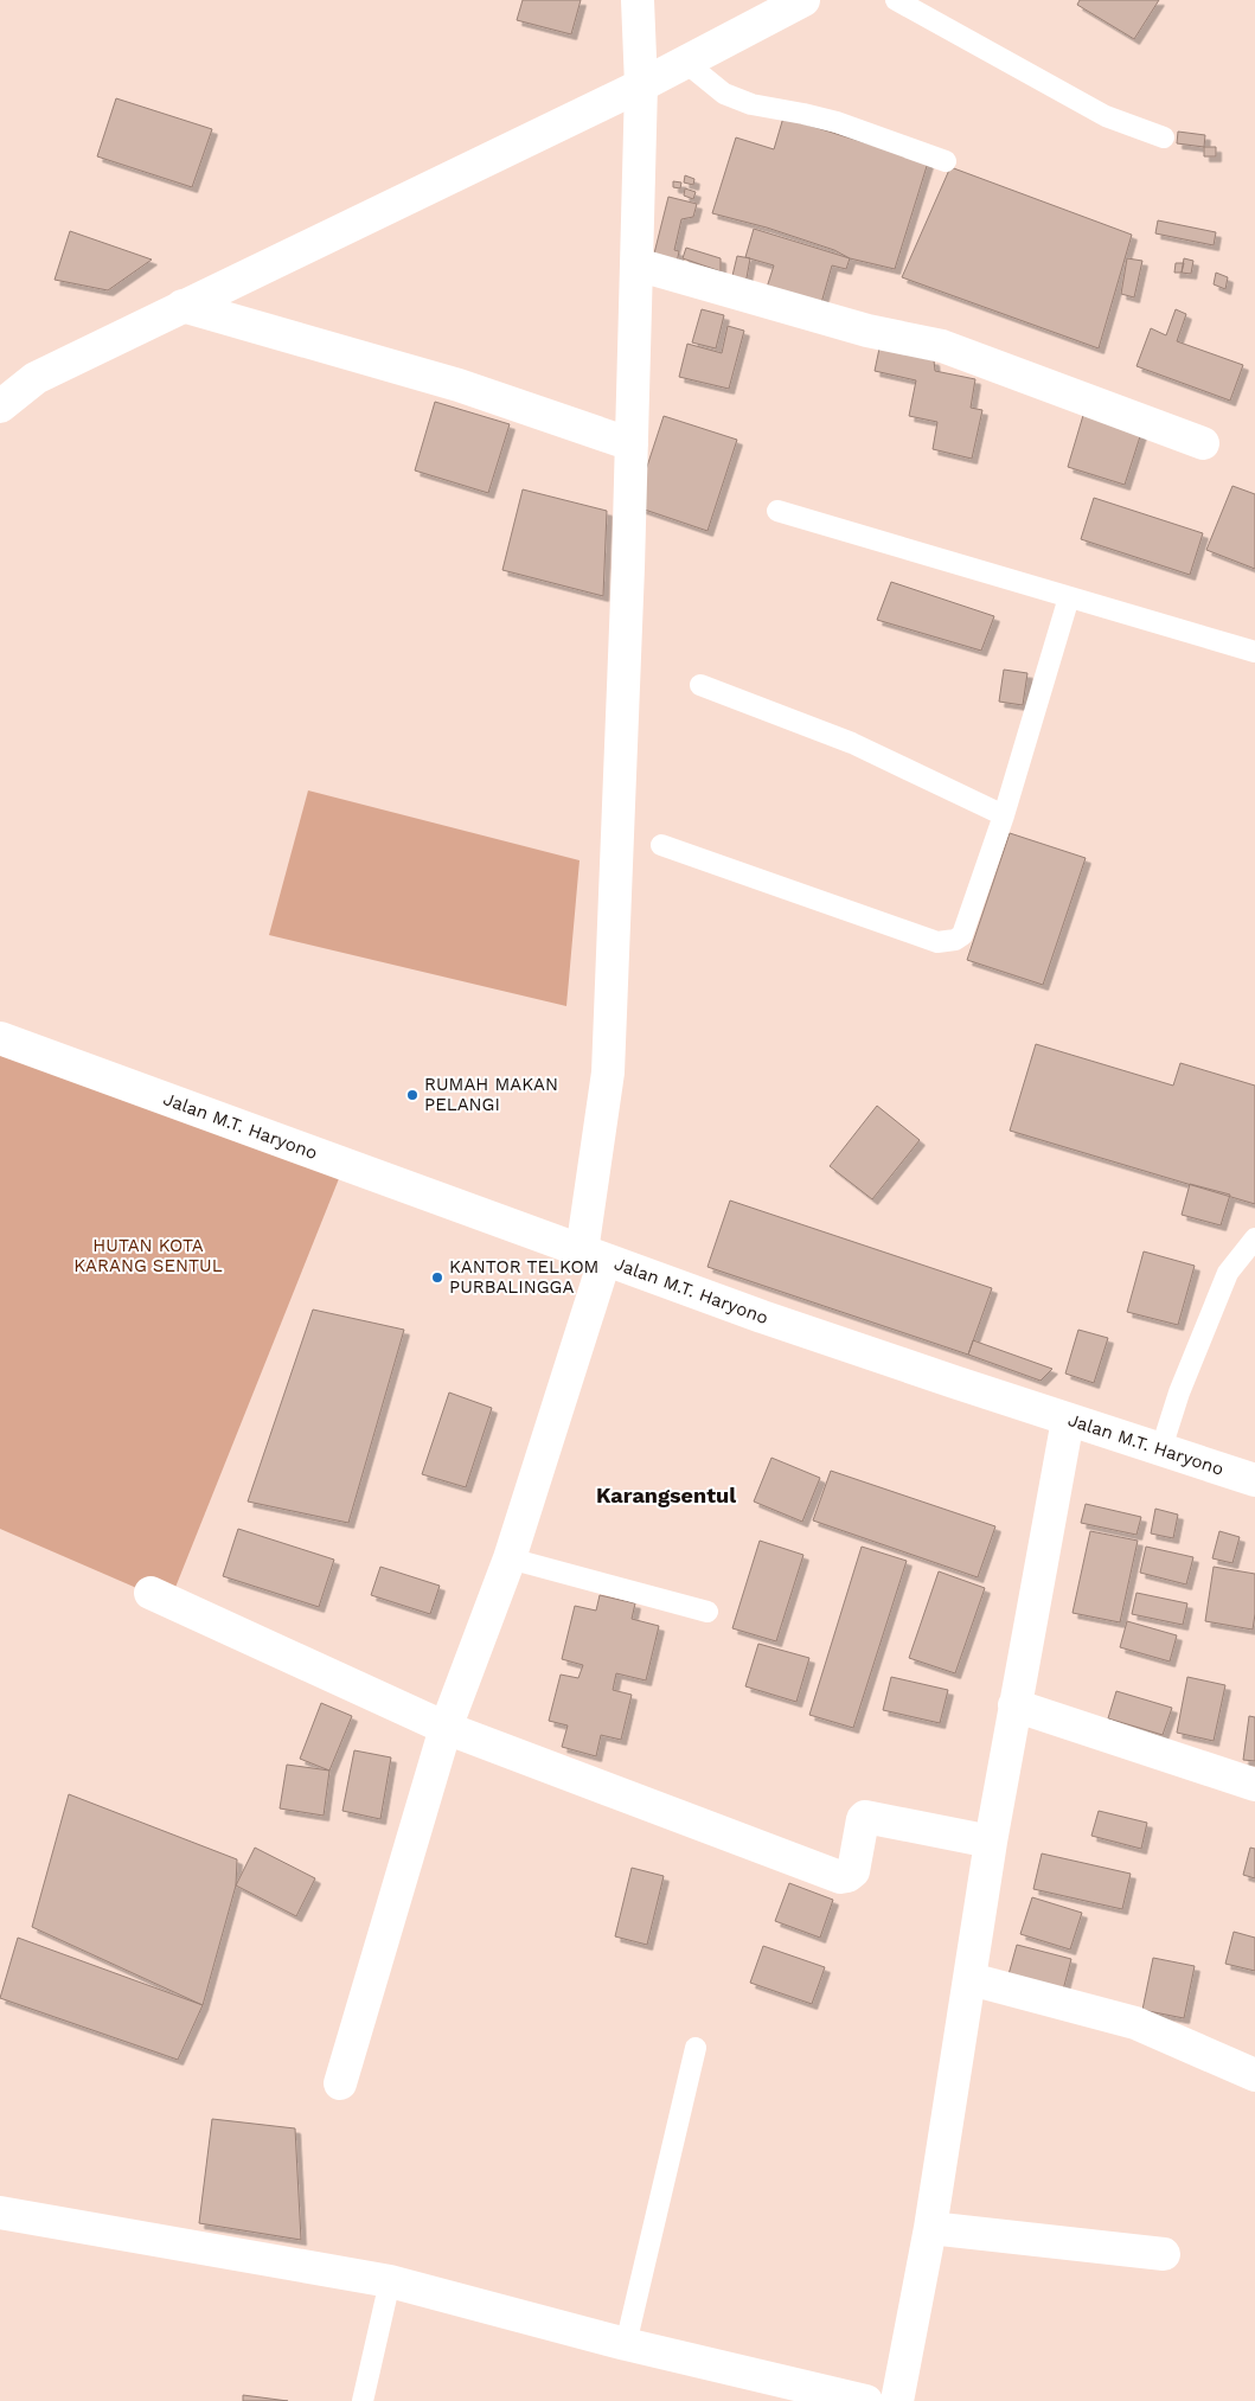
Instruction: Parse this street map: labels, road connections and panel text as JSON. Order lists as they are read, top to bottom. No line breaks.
{"streets":{"street":["Jalan M.T. Haryono"]},"districts":["Karangsentul"],"parks":["HUTAN KOTA KARANG SENTUL"],"places":["RUMAH MAKAN PELANGI","KANTOR TELKOM PURBALINGGA"]}
